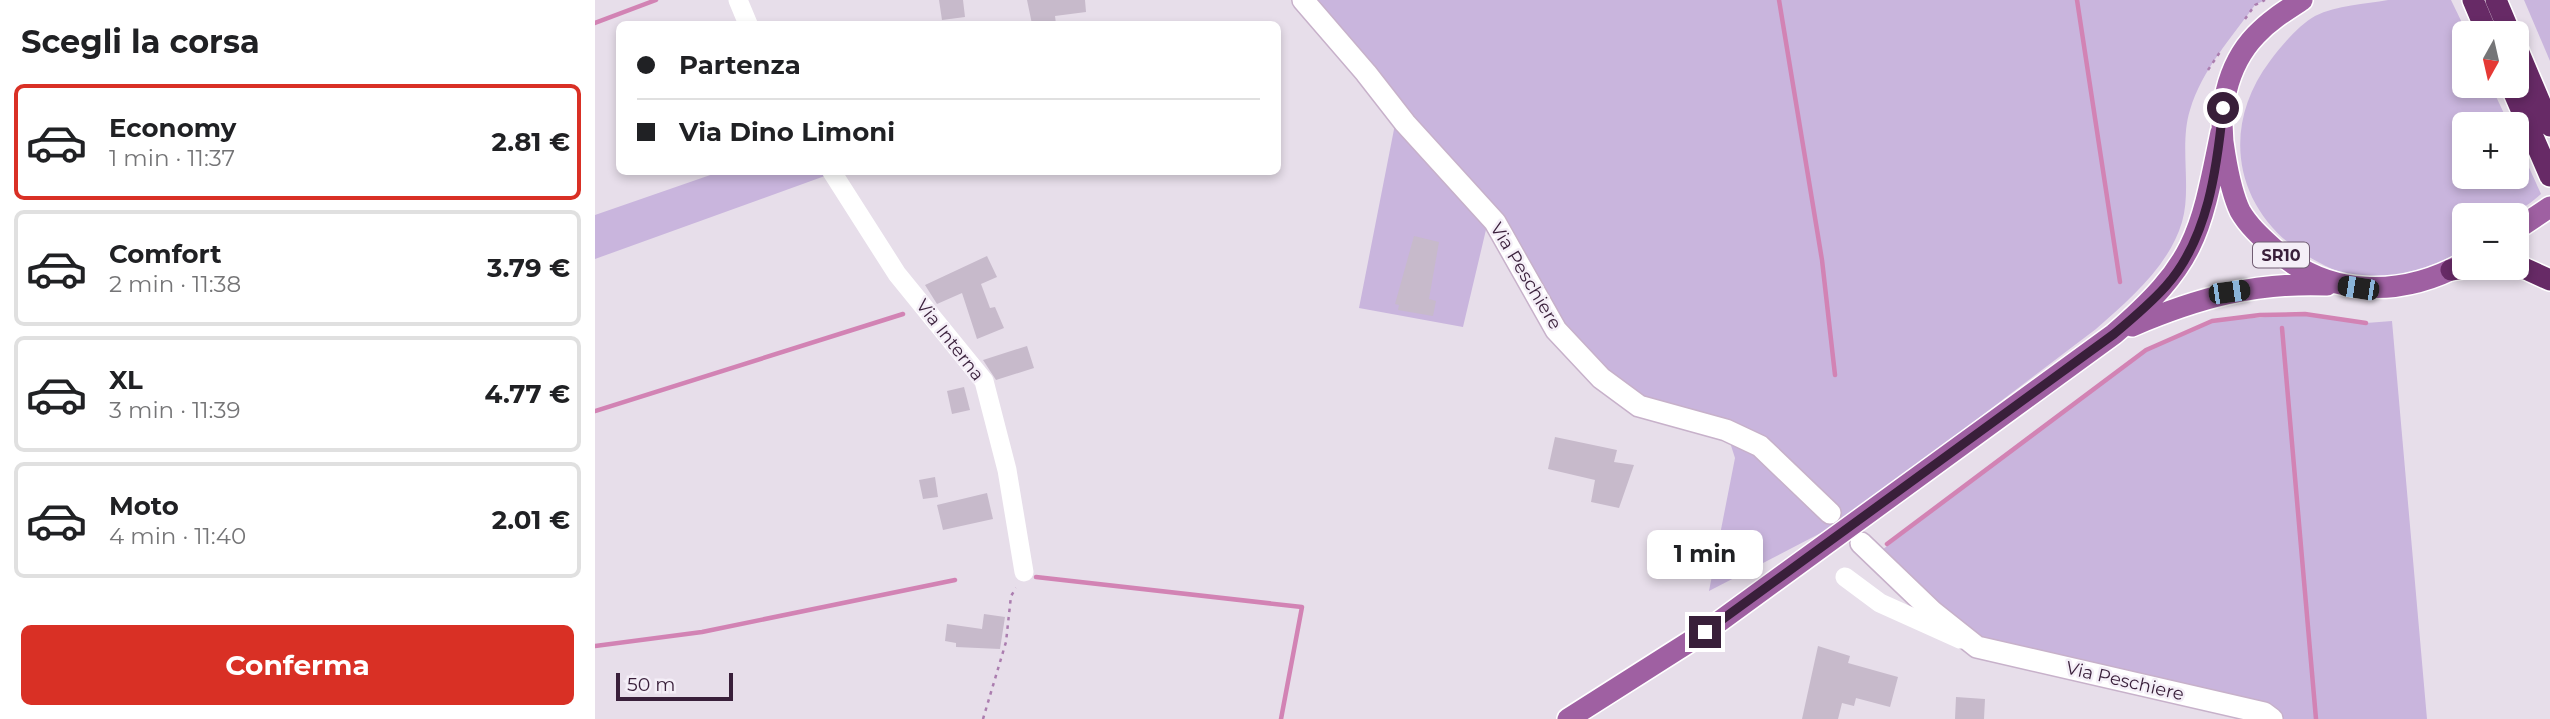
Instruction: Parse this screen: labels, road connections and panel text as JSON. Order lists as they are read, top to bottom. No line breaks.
{"streets":{"main road":["SR10"],"street":["Via Peschiere","Via Interna"]},"scale_bar":"50 m","north":"bottom","page":{"heading":"Scegli la corsa","map_buttons":["+","−"],"banner":["Partenza","Via Dino Limoni"],"list":[{"name":"Economy","note":"1 min · 11:37","value":"2.81 €"},{"name":"Comfort","note":"2 min · 11:38","value":"3.79 €"},{"name":"XL","note":"3 min · 11:39","value":"4.77 €"},{"name":"Moto","note":"4 min · 11:40","value":"2.01 €"}],"bubble":"1 min","buttons":"Conferma","scale":"50 m"}}
